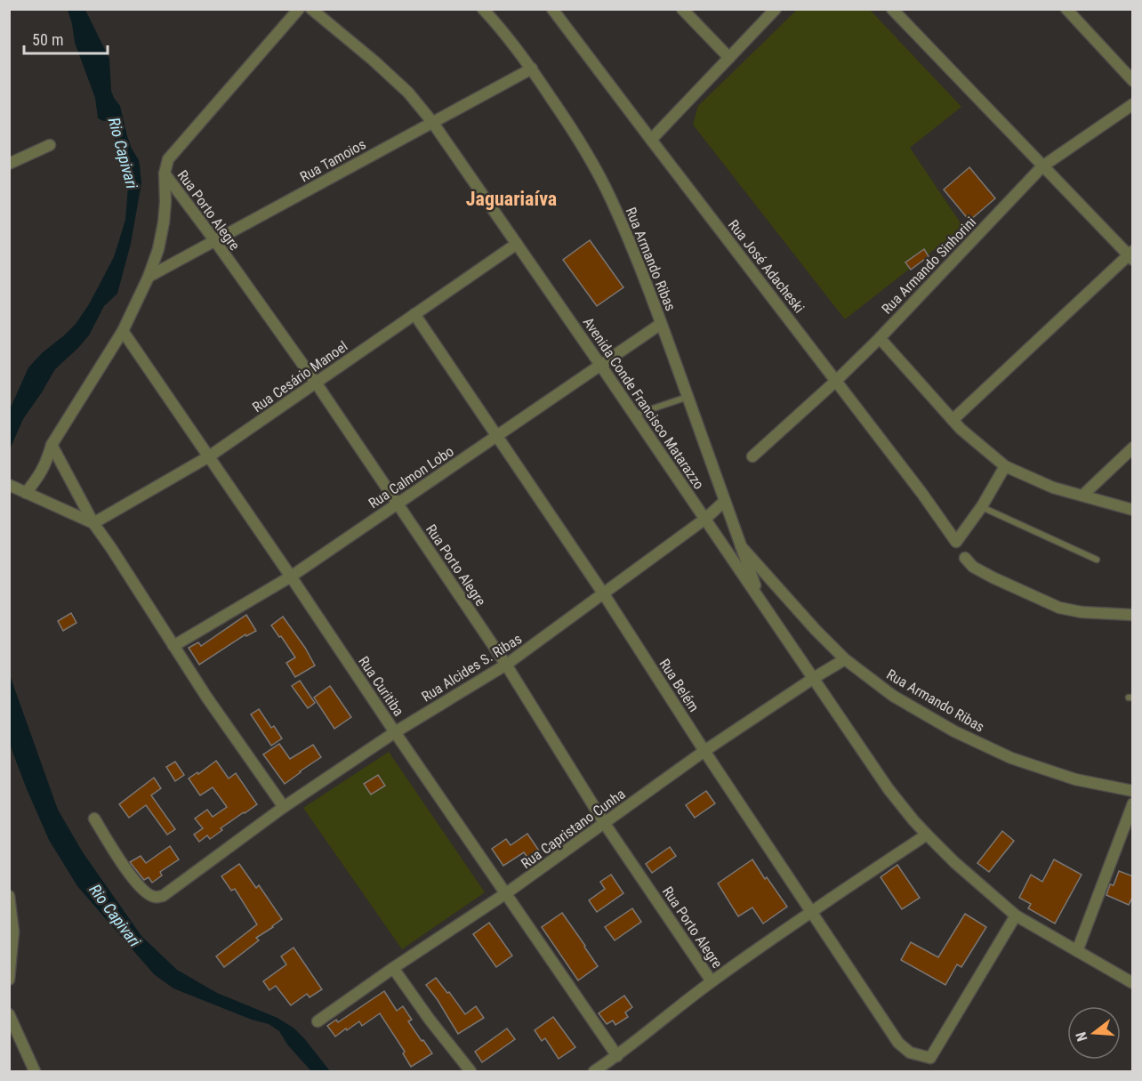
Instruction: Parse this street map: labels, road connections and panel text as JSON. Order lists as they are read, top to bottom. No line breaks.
{"streets":{"street":["Rua Tamoios","Rua Porto Alegre","Rua Armando Ribas","Rua Armando Sinhorini","Rua José Adacheski","Rua Cesário Manoel","Avenida Conde Francisco Matarazzo","Rua Calmon Lobo","Rua Alcides S. Ribas","Rua Belém","Rua Curitiba","Rua Capristano Cunha"]},"crossings":[["Rua Tamoios","Rua Porto Alegre"],["Rua Tamoios","Rua Armando Ribas"],["Rua Tamoios","Avenida Conde Francisco Matarazzo"],["Rua Porto Alegre","Rua Cesário Manoel"],["Rua Porto Alegre","Rua Calmon Lobo"],["Rua Porto Alegre","Rua Alcides S. Ribas"],["Rua Porto Alegre","Rua Capristano Cunha"],["Rua Armando Ribas","Avenida Conde Francisco Matarazzo"],["Rua Armando Ribas","Rua Calmon Lobo"],["Rua Armando Ribas","Rua Alcides S. Ribas"],["Rua Armando Ribas","Rua Capristano Cunha"],["Rua Armando Sinhorini","Rua José Adacheski"],["Rua Cesário Manoel","Avenida Conde Francisco Matarazzo"],["Rua Cesário Manoel","Rua Belém"],["Rua Cesário Manoel","Rua Curitiba"],["Avenida Conde Francisco Matarazzo","Rua Calmon Lobo"],["Avenida Conde Francisco Matarazzo","Rua Alcides S. Ribas"],["Avenida Conde Francisco Matarazzo","Rua Belém"],["Avenida Conde Francisco Matarazzo","Rua Capristano Cunha"],["Rua Calmon Lobo","Rua Belém"],["Rua Calmon Lobo","Rua Curitiba"],["Rua Alcides S. Ribas","Rua Belém"],["Rua Alcides S. Ribas","Rua Curitiba"],["Rua Belém","Rua Capristano Cunha"],["Rua Curitiba","Rua Capristano Cunha"]],"districts":["Jaguariaíva"],"water":["Rio Capivari"],"scale_bar":"50 m","north":"left"}
